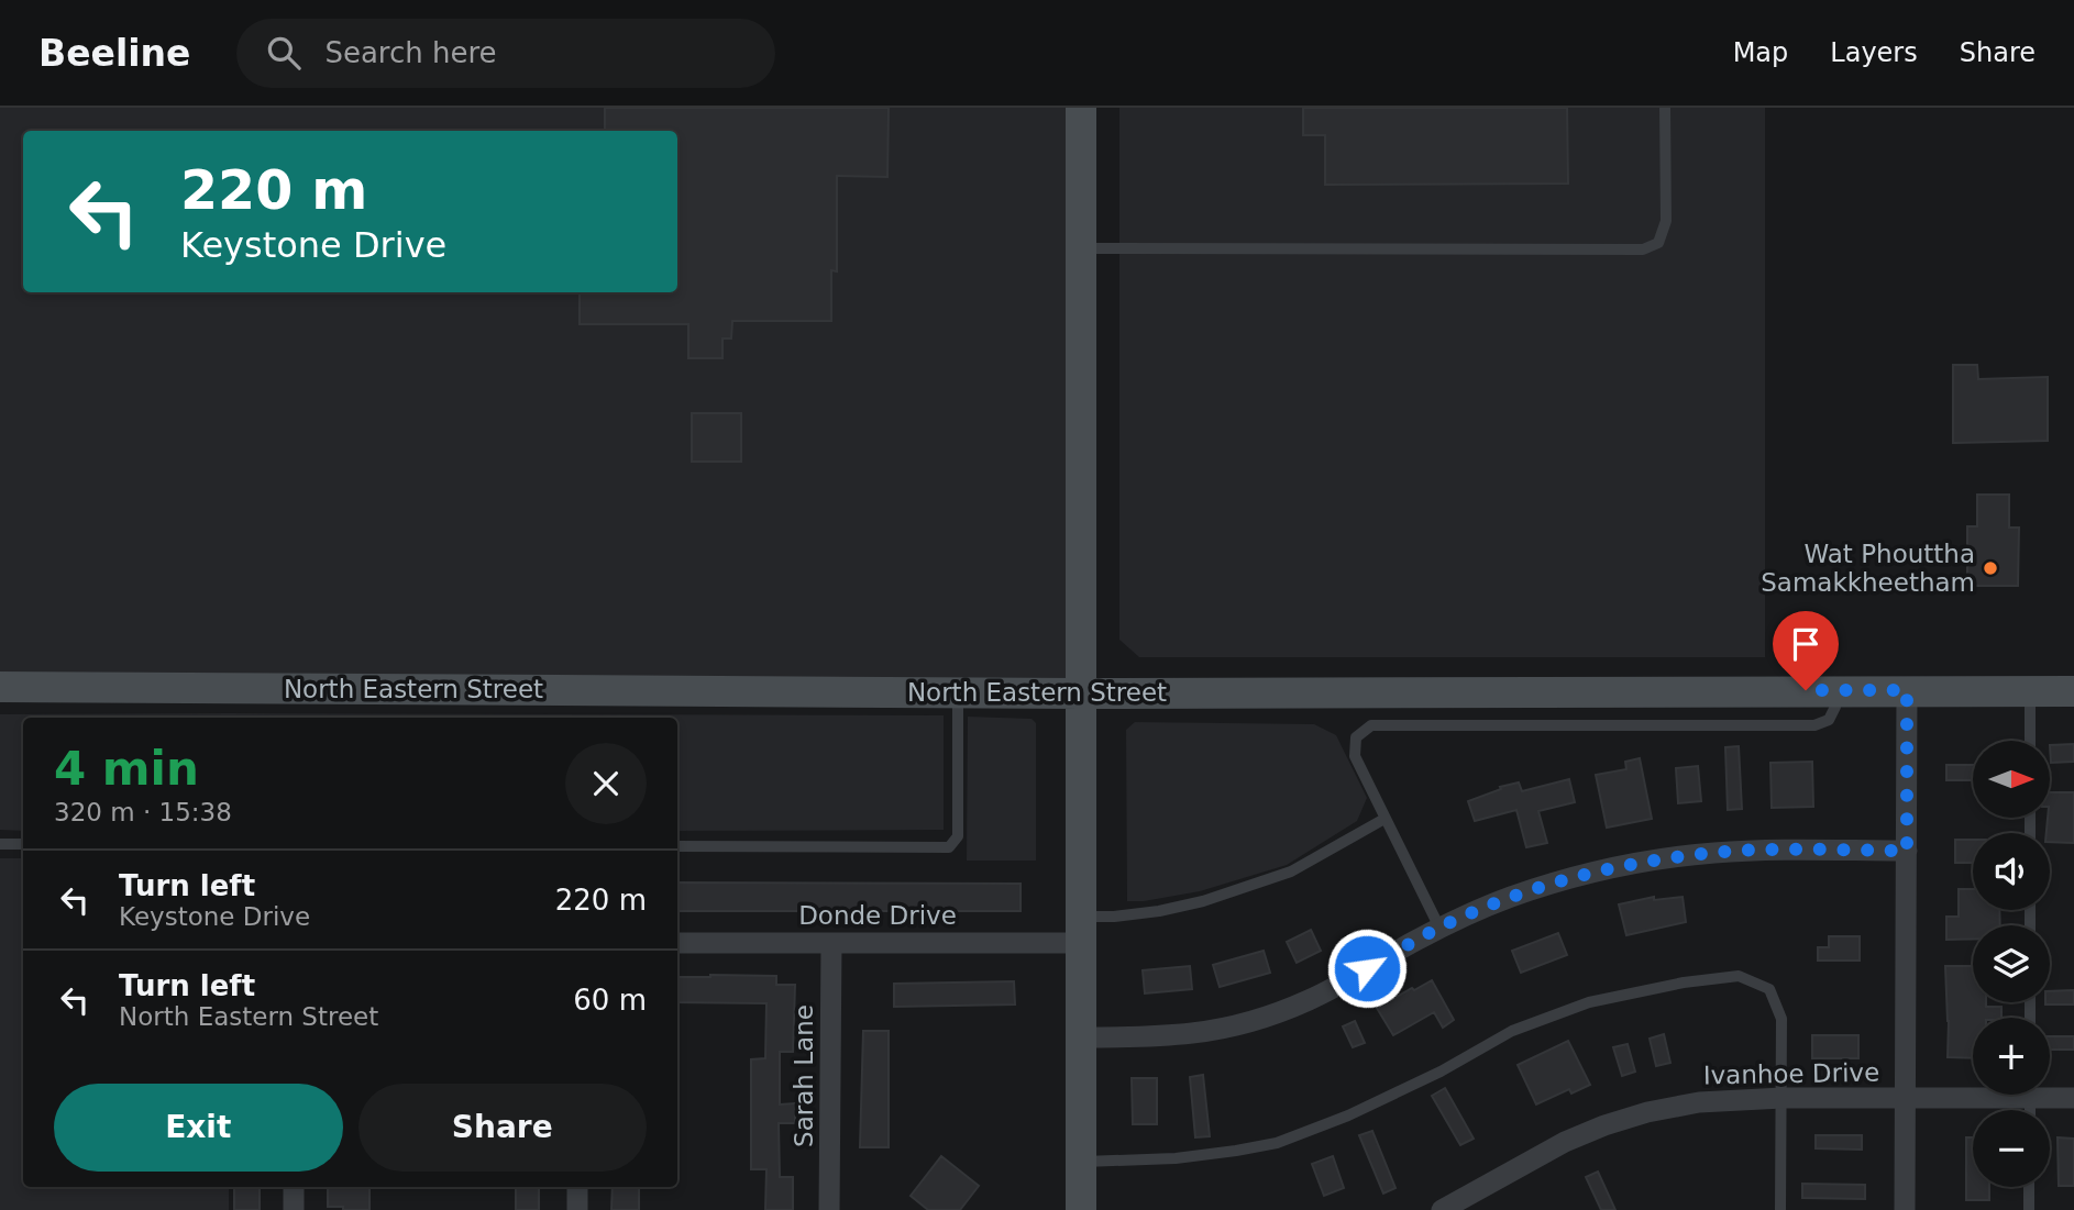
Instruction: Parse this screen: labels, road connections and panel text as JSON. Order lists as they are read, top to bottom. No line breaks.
{"streets":{"main road":["North Eastern Street"],"street":["Donde Drive","Ivanhoe Drive","Sarah Lane"]},"crossings":[["Donde Drive","Sarah Lane"]],"places":["Wat Phouttha Samakkheetham"],"north":"right","page":{"header":"Beeline","search":"Search here","nav":["Map","Layers","Share"],"turn":["220 m","Keystone Drive"],"heading":["4 min","320 m · 15:38"],"map_buttons":["+","−"],"list":[{"name":"Turn left","note":"Keystone Drive","value":"220 m"},{"name":"Turn left","note":"North Eastern Street","value":"60 m"}],"buttons":["Exit","Share"]}}
